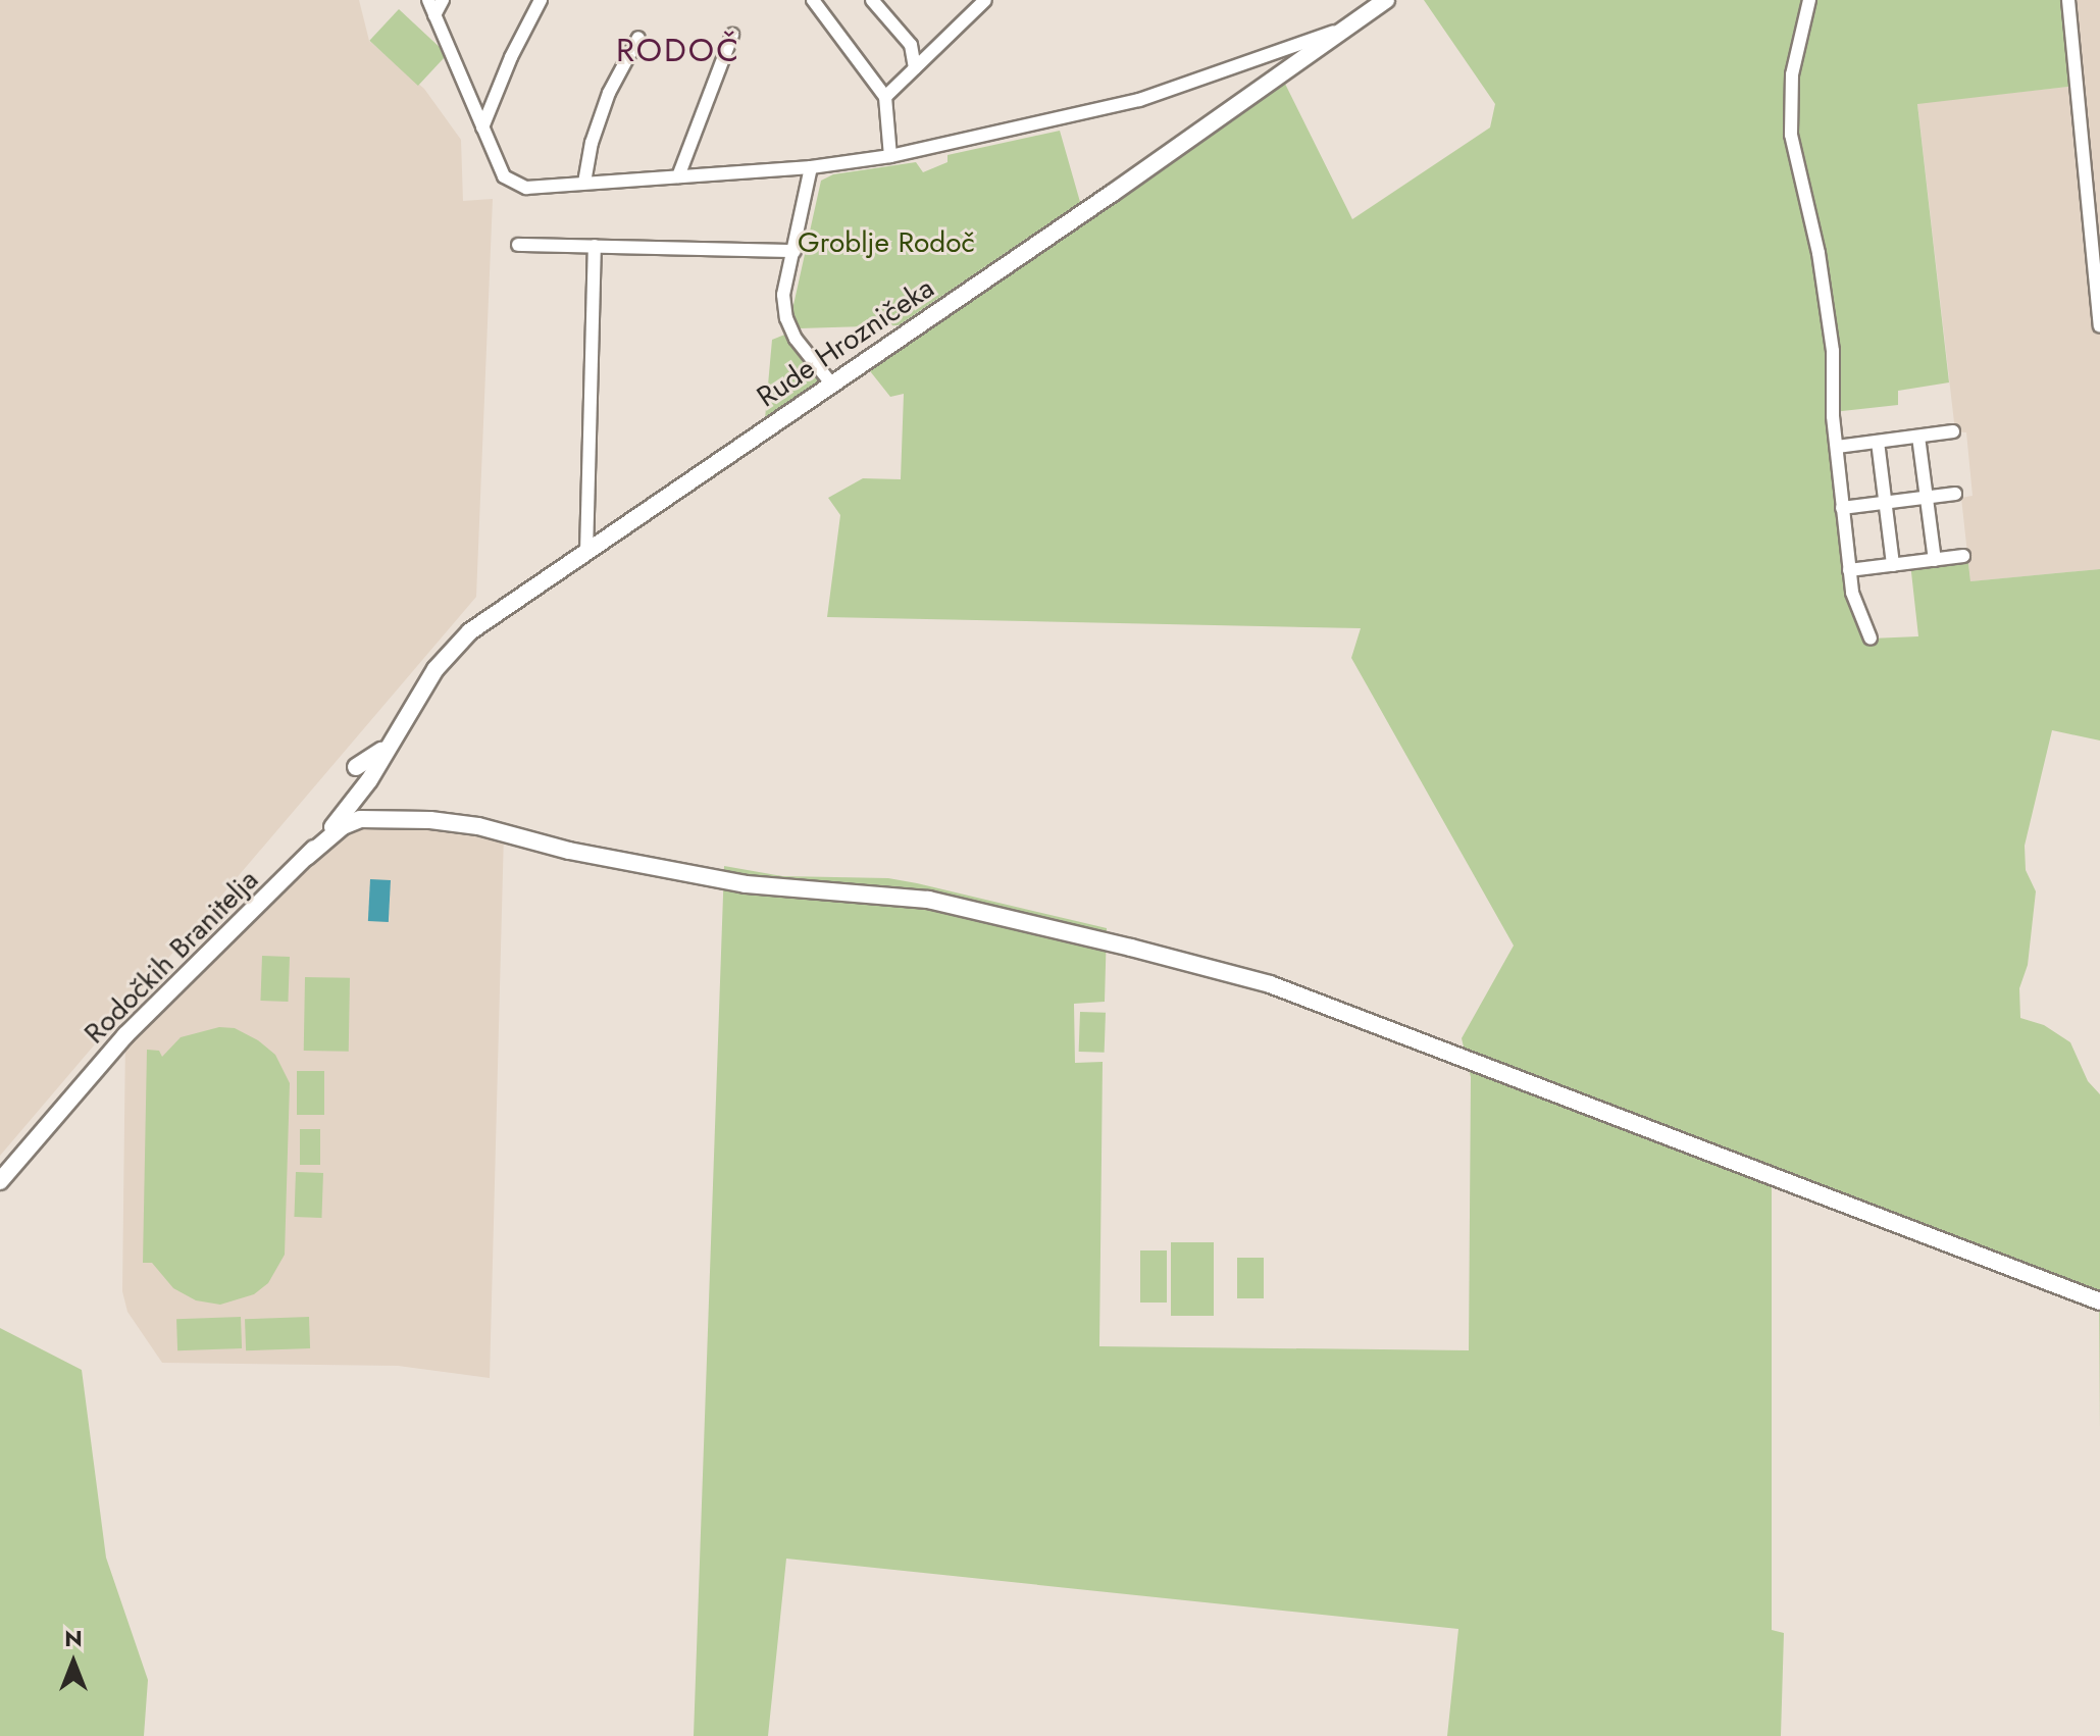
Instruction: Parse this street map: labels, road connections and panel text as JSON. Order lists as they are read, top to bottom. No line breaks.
{"streets":{"street":["Rude Hrozničeka","Rodočkih Branitelja"]},"crossings":[["Rude Hrozničeka","Rodočkih Branitelja"]],"districts":["RODOČ"],"parks":["Groblje Rodoč"],"north":"top"}
